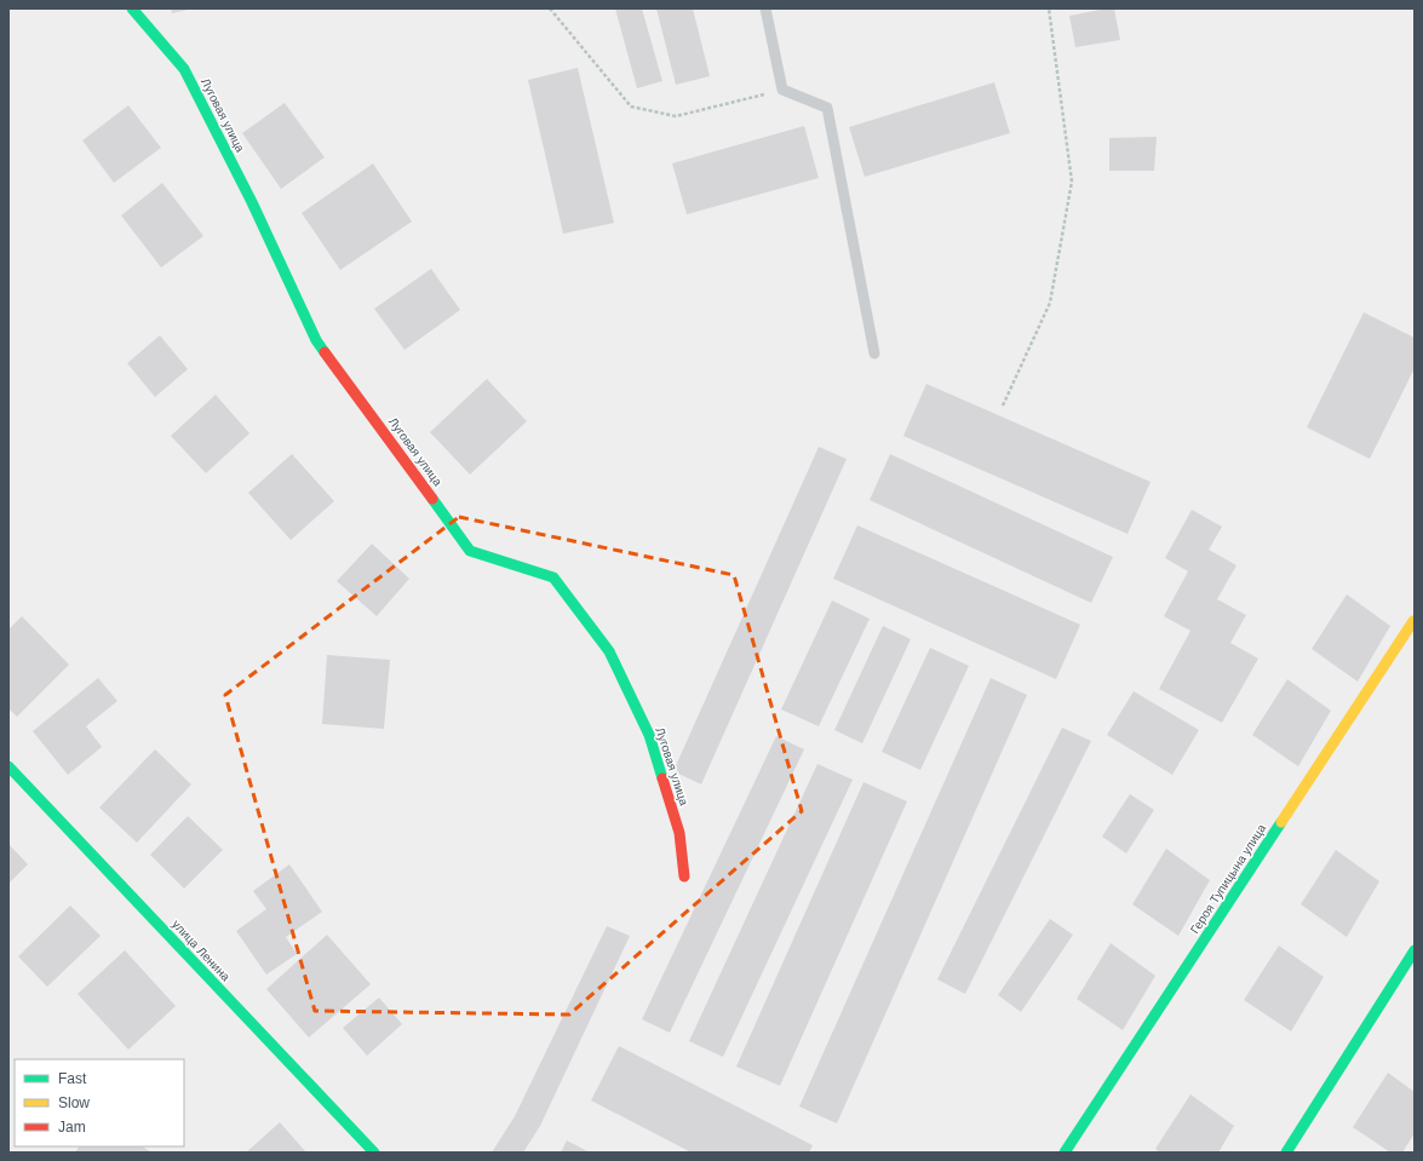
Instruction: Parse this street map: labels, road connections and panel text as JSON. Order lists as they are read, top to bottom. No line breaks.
{"streets":{"street":["Луговая улица","Героя Тупицына улица","улица Ленина"]},"legend":["Fast","Slow","Jam"]}
